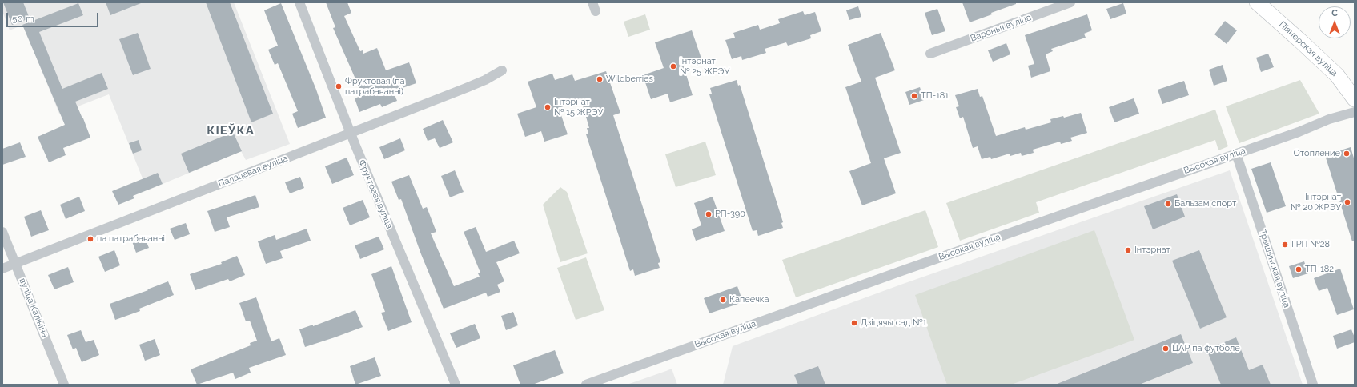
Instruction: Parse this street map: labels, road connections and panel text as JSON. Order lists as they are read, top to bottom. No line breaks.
{"streets":{"main road":["Піянерская вуліца"],"street":["Варонья вуліца","Высокая вуліца","Палацавая вуліца","Фруктовая вуліца","Трышынская вуліца","вуліца Калініна"]},"crossings":[["Высокая вуліца","Трышынская вуліца"],["Палацавая вуліца","Фруктовая вуліца"],["Палацавая вуліца","вуліца Калініна"]],"districts":["КІЕЎКА"],"places":["Інтэрнат № 25 ЖРЭУ","Wildberries","Фруктовая (па патрабаванні)","ТП-181","Інтэрнат № 15 ЖРЭУ","Отопление","Інтэрнат № 20 ЖРЭУ","Бальзам спорт","РП-390","па патрабаванні","ГРП №28","Інтэрнат","ТП-182","Капеечка","Дзіцячы сад №1","ЦАР па футболе"],"scale_bar":"50 m","north":"top"}
